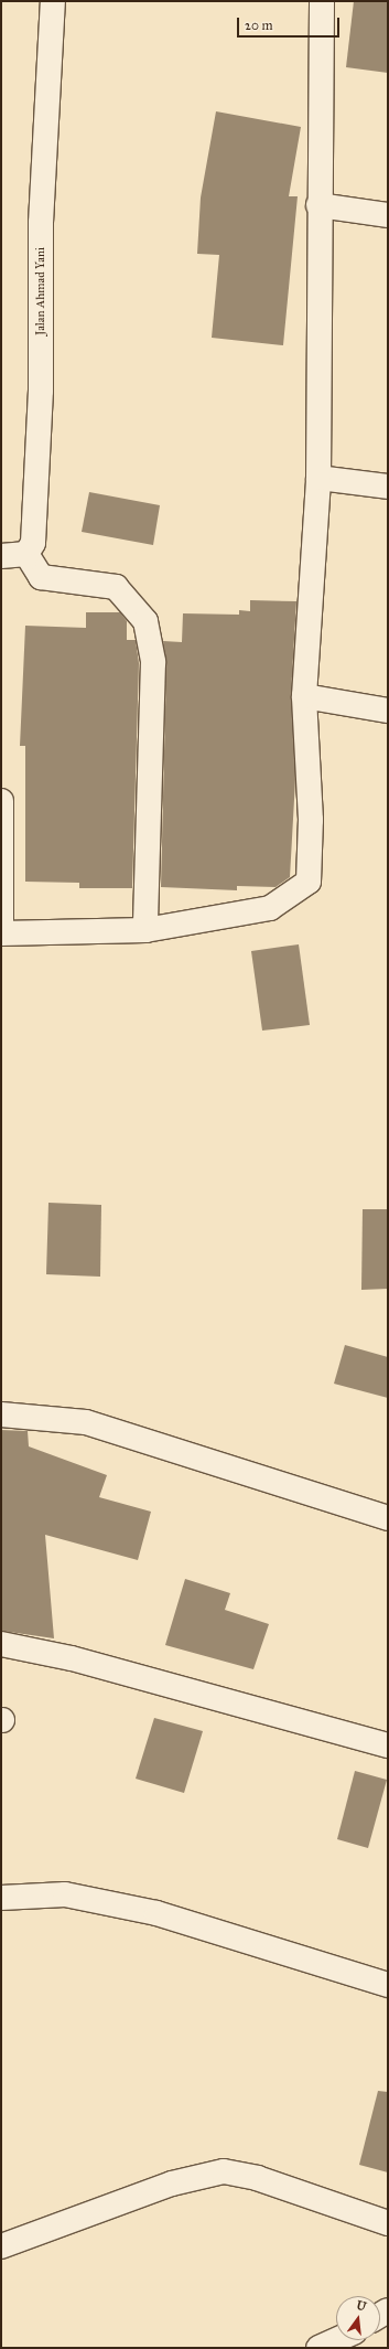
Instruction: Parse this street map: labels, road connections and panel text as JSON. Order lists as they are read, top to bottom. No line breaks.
{"streets":{"street":["Jalan Ahmad Yani"]},"scale_bar":"20 m","north":"top"}
